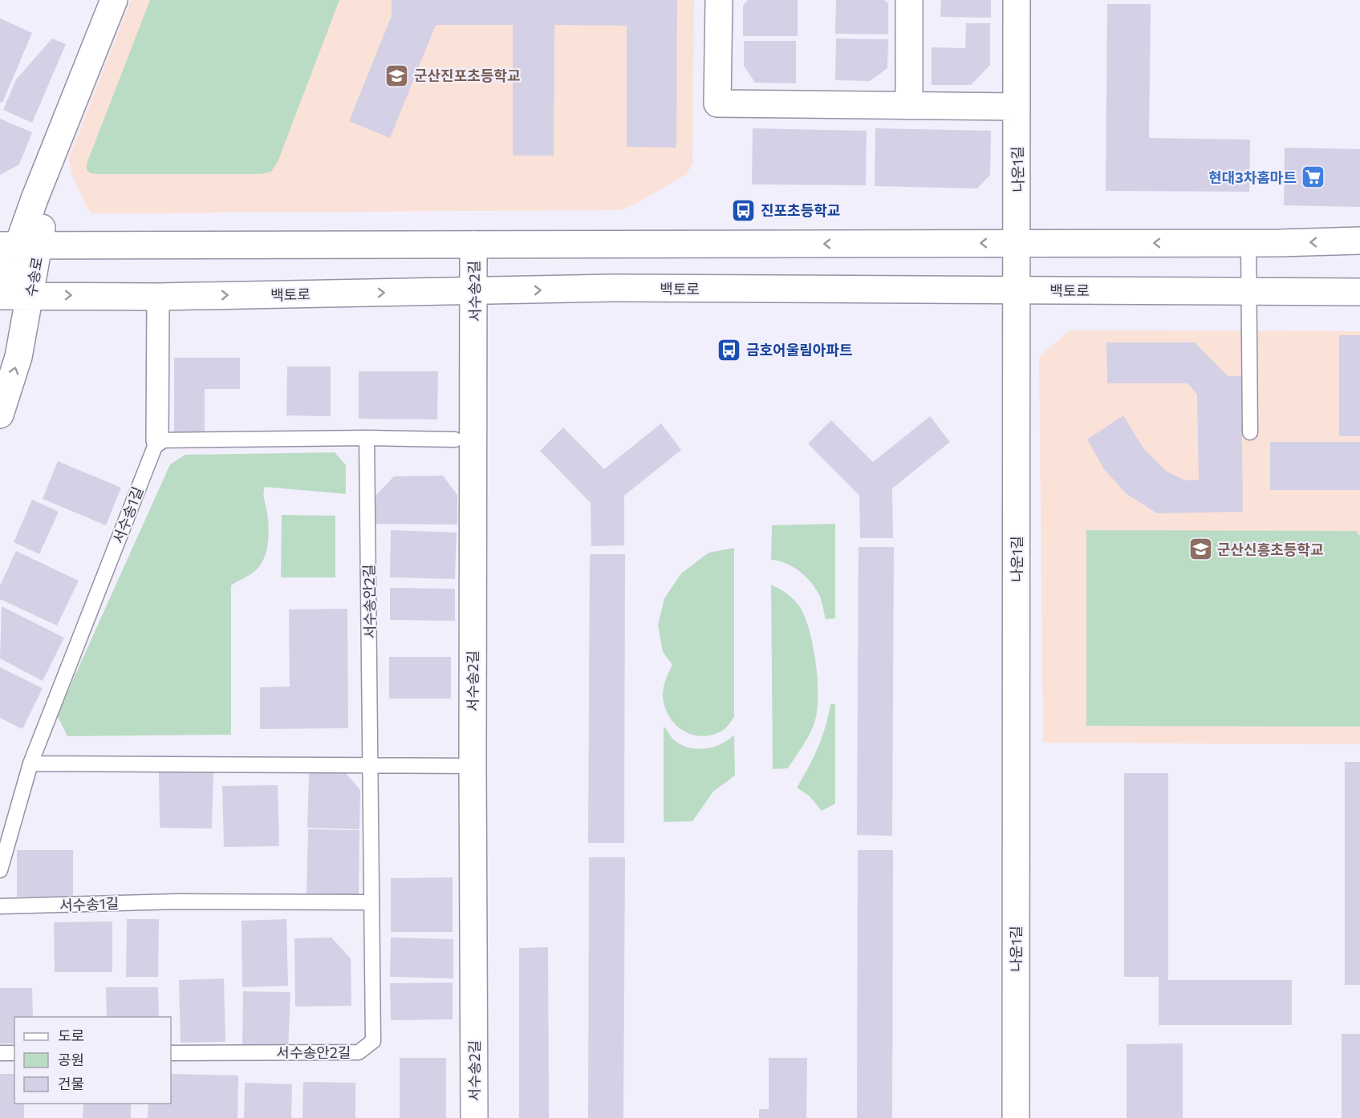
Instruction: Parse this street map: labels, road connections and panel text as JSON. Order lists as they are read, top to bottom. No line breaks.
{"streets":{"street":["나운1길","수송로","백토로","서수송2길"],"lane":["서수송1길","서수송안2길"]},"crossings":[["나운1길","백토로"],["수송로","백토로"],["백토로","서수송2길"],["서수송1길","서수송안2길"]],"places":{"school or university":["군산진포초등학교","군산신흥초등학교"],"supermarket":["현대3차홈마트"],"bus stop":["진포초등학교","금호어울림아파트"]},"legend":["도로","공원","건물"]}
